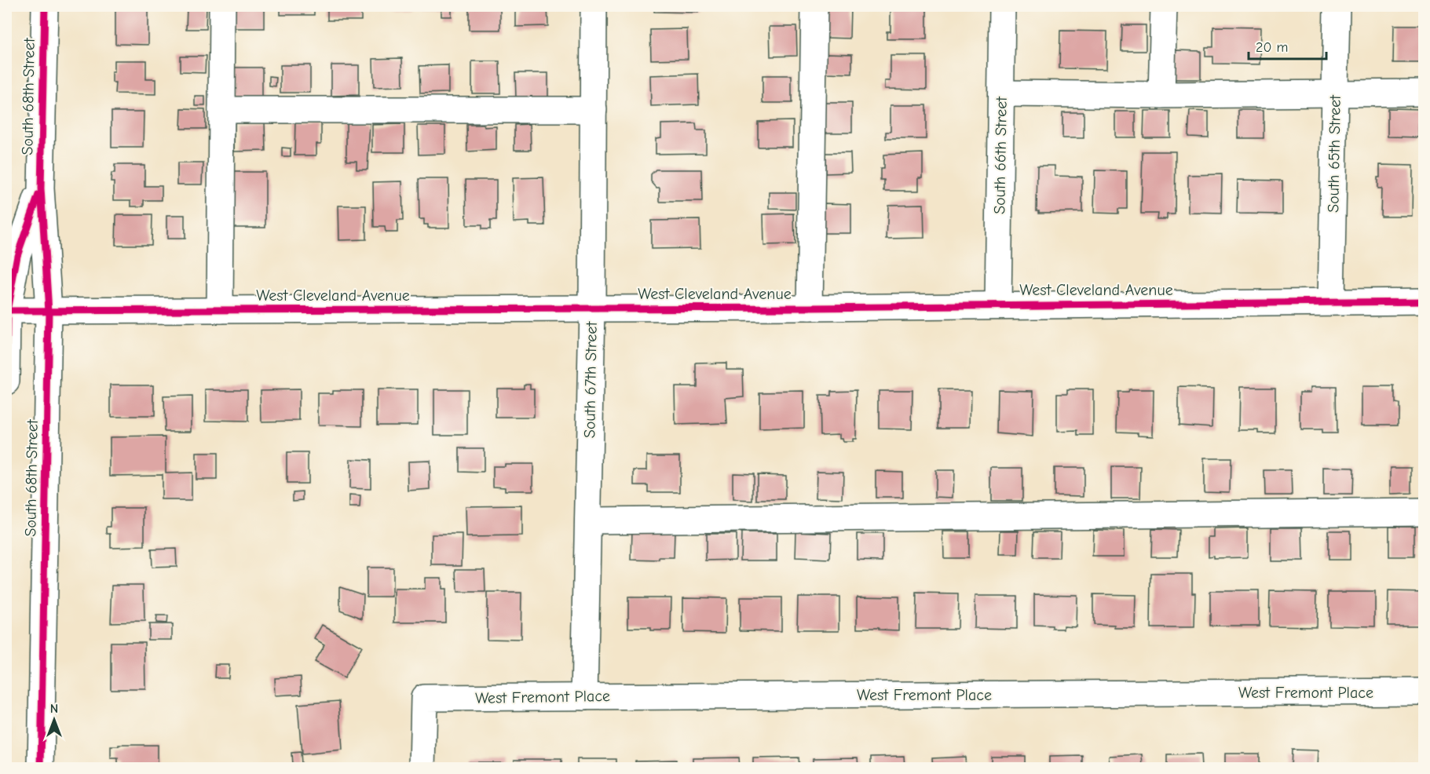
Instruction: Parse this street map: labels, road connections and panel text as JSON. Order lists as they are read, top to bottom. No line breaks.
{"streets":{"street":["South 68th Street","South 65th Street","South 66th Street","West Cleveland Avenue","South 67th Street","West Fremont Place"]},"crossings":[["South 68th Street","West Cleveland Avenue"],["South 65th Street","West Cleveland Avenue"],["South 66th Street","West Cleveland Avenue"],["West Cleveland Avenue","South 67th Street"],["South 67th Street","West Fremont Place"]],"scale_bar":"20 m","north":"top"}
